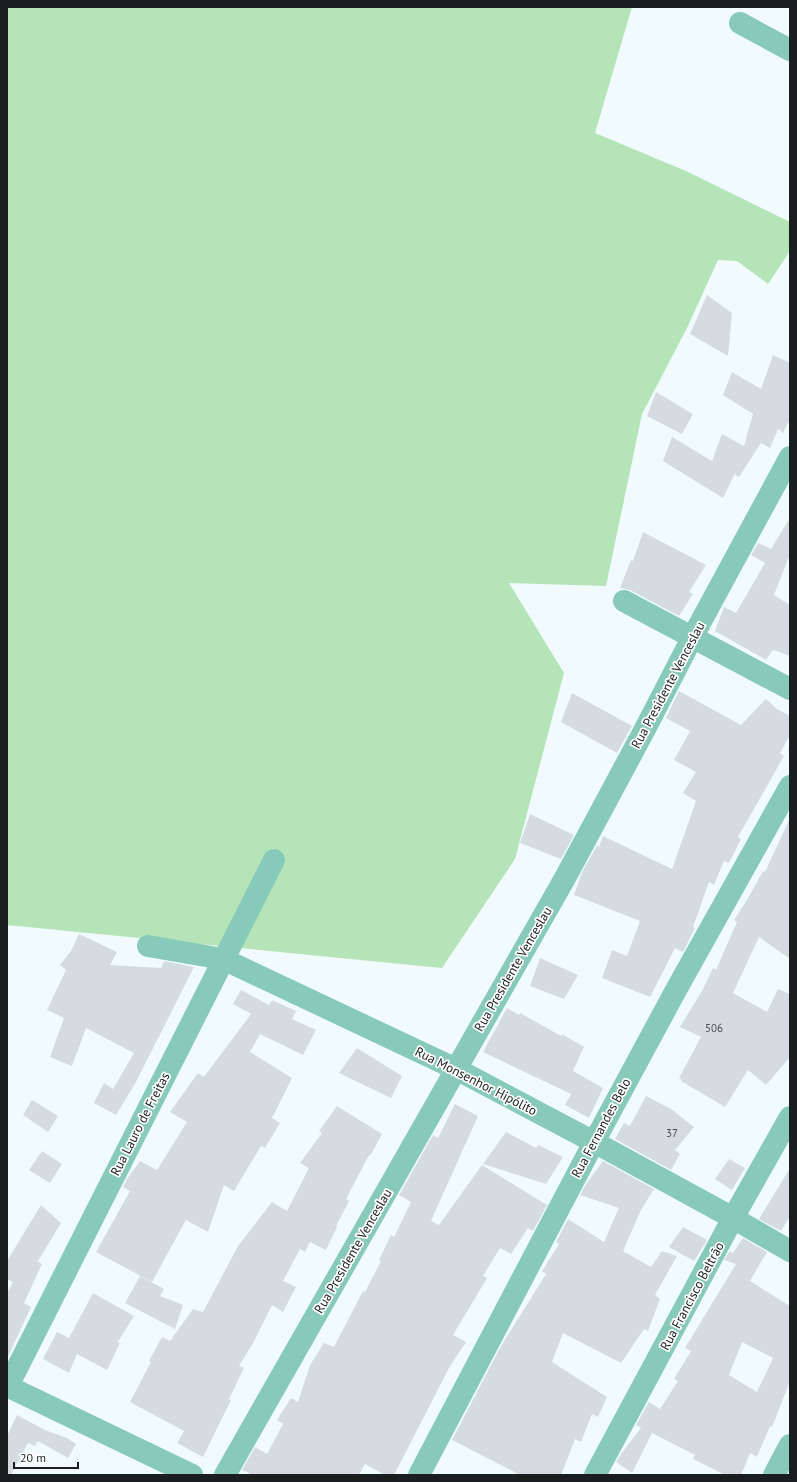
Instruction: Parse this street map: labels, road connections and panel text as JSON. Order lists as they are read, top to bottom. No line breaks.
{"streets":{"street":["Rua Presidente Venceslau","Rua Monsenhor Hipólito","Rua Lauro de Freitas","Rua Fernandes Belo","Rua Francisco Beltrão"]},"crossings":[["Rua Presidente Venceslau","Rua Monsenhor Hipólito"],["Rua Monsenhor Hipólito","Rua Lauro de Freitas"],["Rua Monsenhor Hipólito","Rua Fernandes Belo"],["Rua Monsenhor Hipólito","Rua Francisco Beltrão"]],"house_numbers":["506","37"],"scale_bar":"20 m"}
